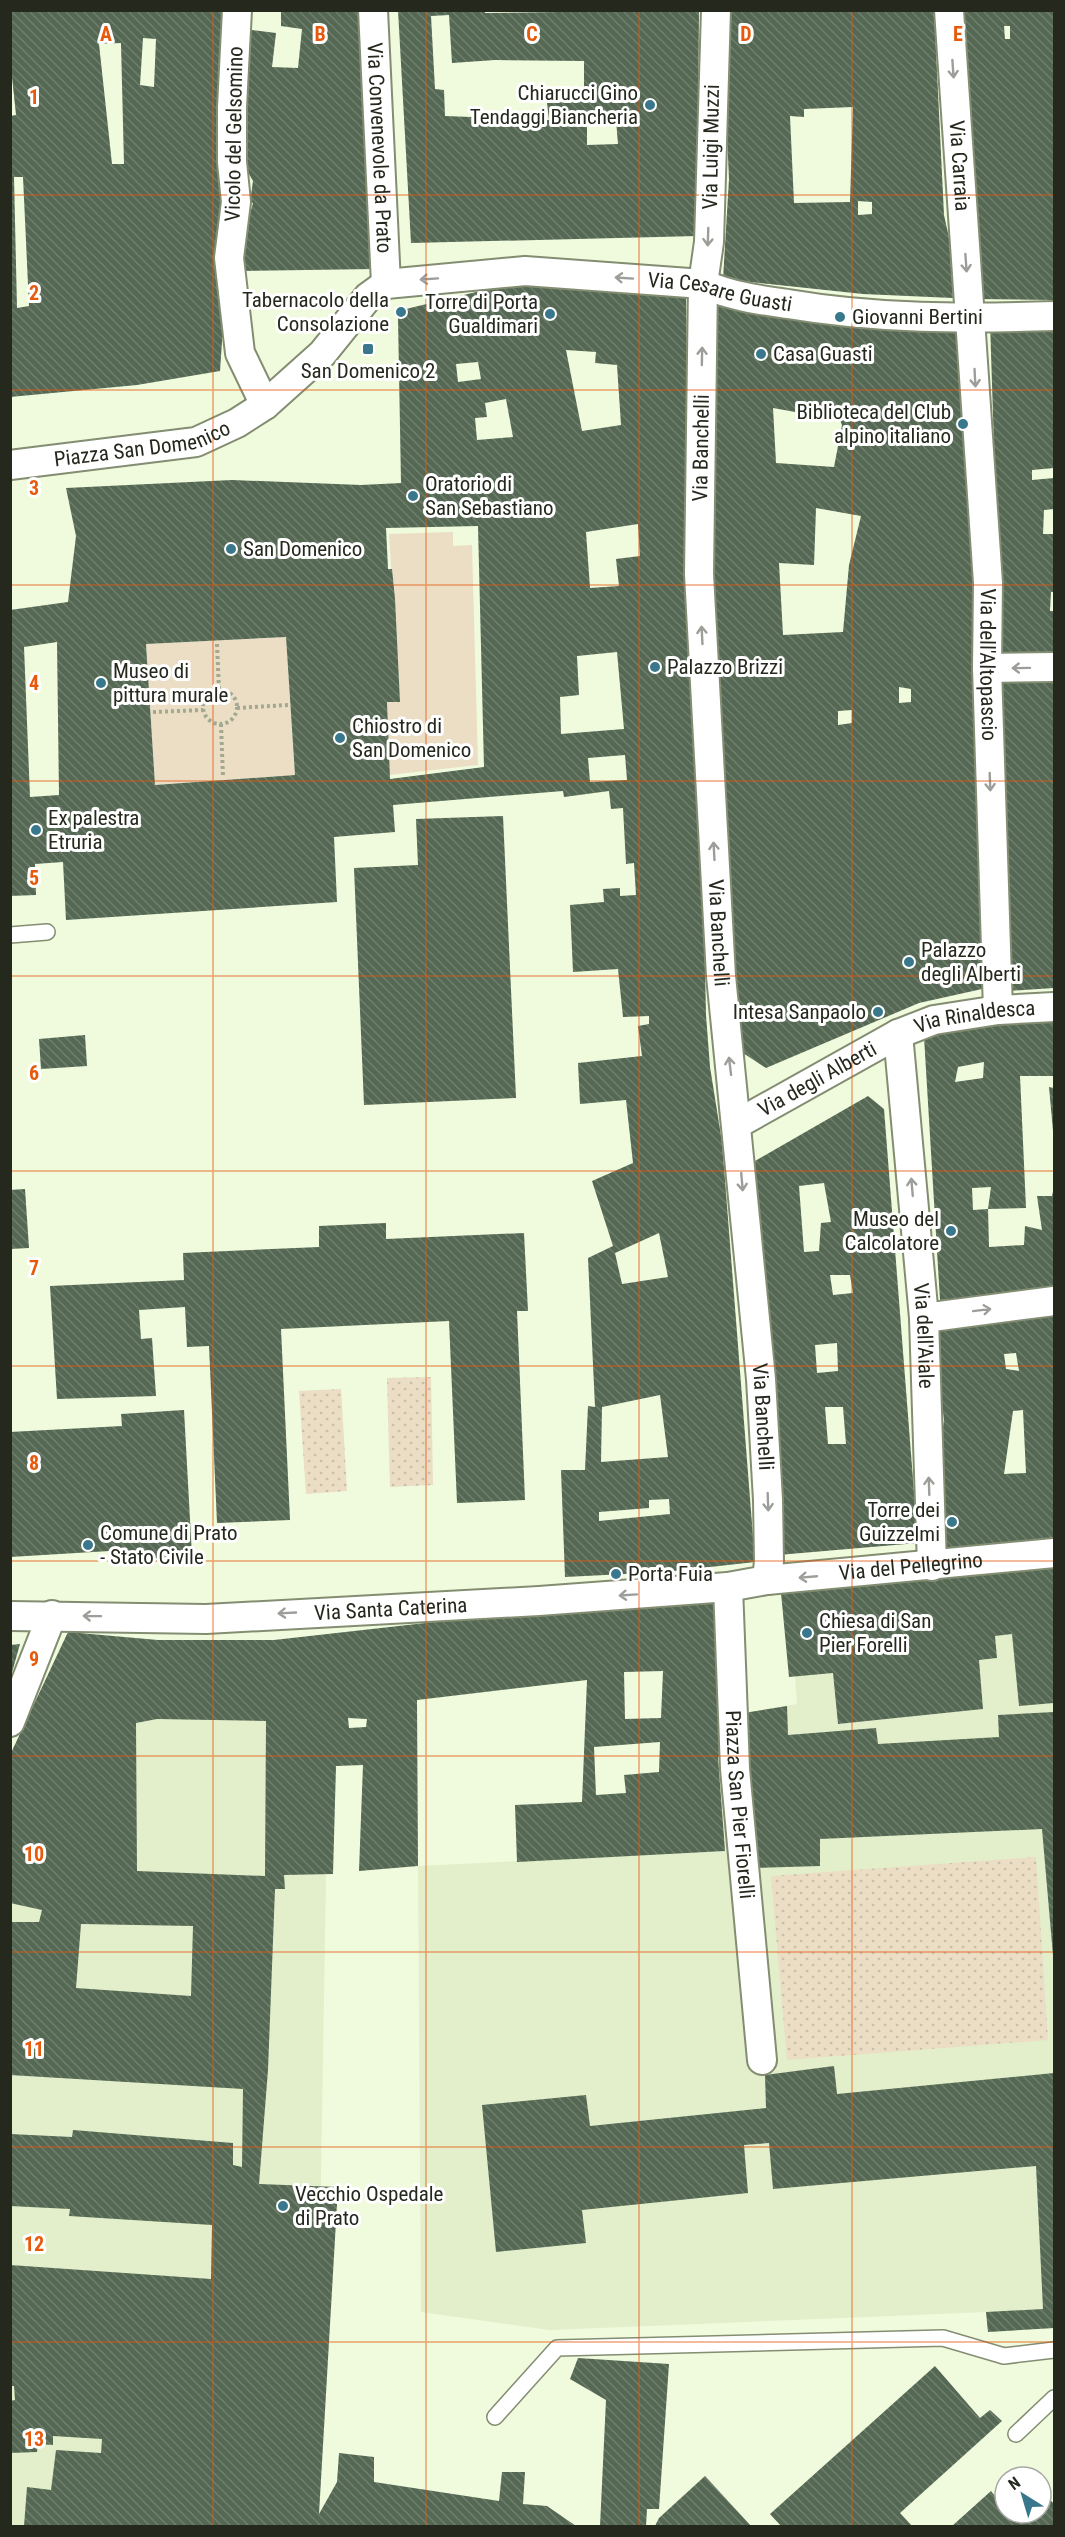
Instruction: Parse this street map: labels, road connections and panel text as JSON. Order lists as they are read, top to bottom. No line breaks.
{"streets":{"street":["Vicolo del Gelsomino","Via Convenevole da Prato","Via Luigi Muzzi","Via Carraia","Via Cesare Guasti","Piazza San Domenico","Via Banchelli","Via dell'Altopascio","Via Rinaldesca","Via degli Alberti","Via dell'Aiale","Via del Pellegrino","Via Santa Caterina","Piazza San Pier Fiorelli"]},"crossings":[["Vicolo del Gelsomino","Piazza San Domenico"],["Via Convenevole da Prato","Via Cesare Guasti"],["Via Convenevole da Prato","Piazza San Domenico"],["Via Luigi Muzzi","Via Cesare Guasti"],["Via Luigi Muzzi","Via Banchelli"],["Via Carraia","Via Cesare Guasti"],["Via Carraia","Via dell'Altopascio"],["Via Cesare Guasti","Piazza San Domenico"],["Via Cesare Guasti","Via Banchelli"],["Via Cesare Guasti","Via dell'Altopascio"],["Via Banchelli","Via degli Alberti"],["Via Banchelli","Via del Pellegrino"],["Via dell'Altopascio","Via Rinaldesca"],["Via Rinaldesca","Via degli Alberti"],["Via Rinaldesca","Via dell'Aiale"],["Via degli Alberti","Via dell'Aiale"],["Via dell'Aiale","Via del Pellegrino"],["Via Santa Caterina","Piazza San Pier Fiorelli"]],"one_way":["Via Luigi Muzzi","Via Carraia","Via Cesare Guasti","Via dell'Altopascio","Via dell'Aiale","Via del Pellegrino","Via Santa Caterina"],"places":{"other":["Chiarucci Gino Tendaggi Biancheria","Tabernacolo della Consolazione","Torre di Porta Gualdimari","Giovanni Bertini","Casa Guasti","Biblioteca del Club alpino italiano","Oratorio di San Sebastiano","San Domenico","Palazzo Brizzi","Museo di pittura murale","Chiostro di San Domenico","Ex palestra Etruria","Palazzo degli Alberti","Intesa Sanpaolo","Museo del Calcolatore","Torre dei Guizzelmi","Comune di Prato - Stato Civile","Porta Fuia","Chiesa di San Pier Forelli","Vecchio Ospedale di Prato"],"transit":["San Domenico 2"]},"north":"top left","grid":{"columns":["A","B","C","D","E"],"rows":["1","2","3","4","5","6","7","8","9","10","11","12","13"]}}
